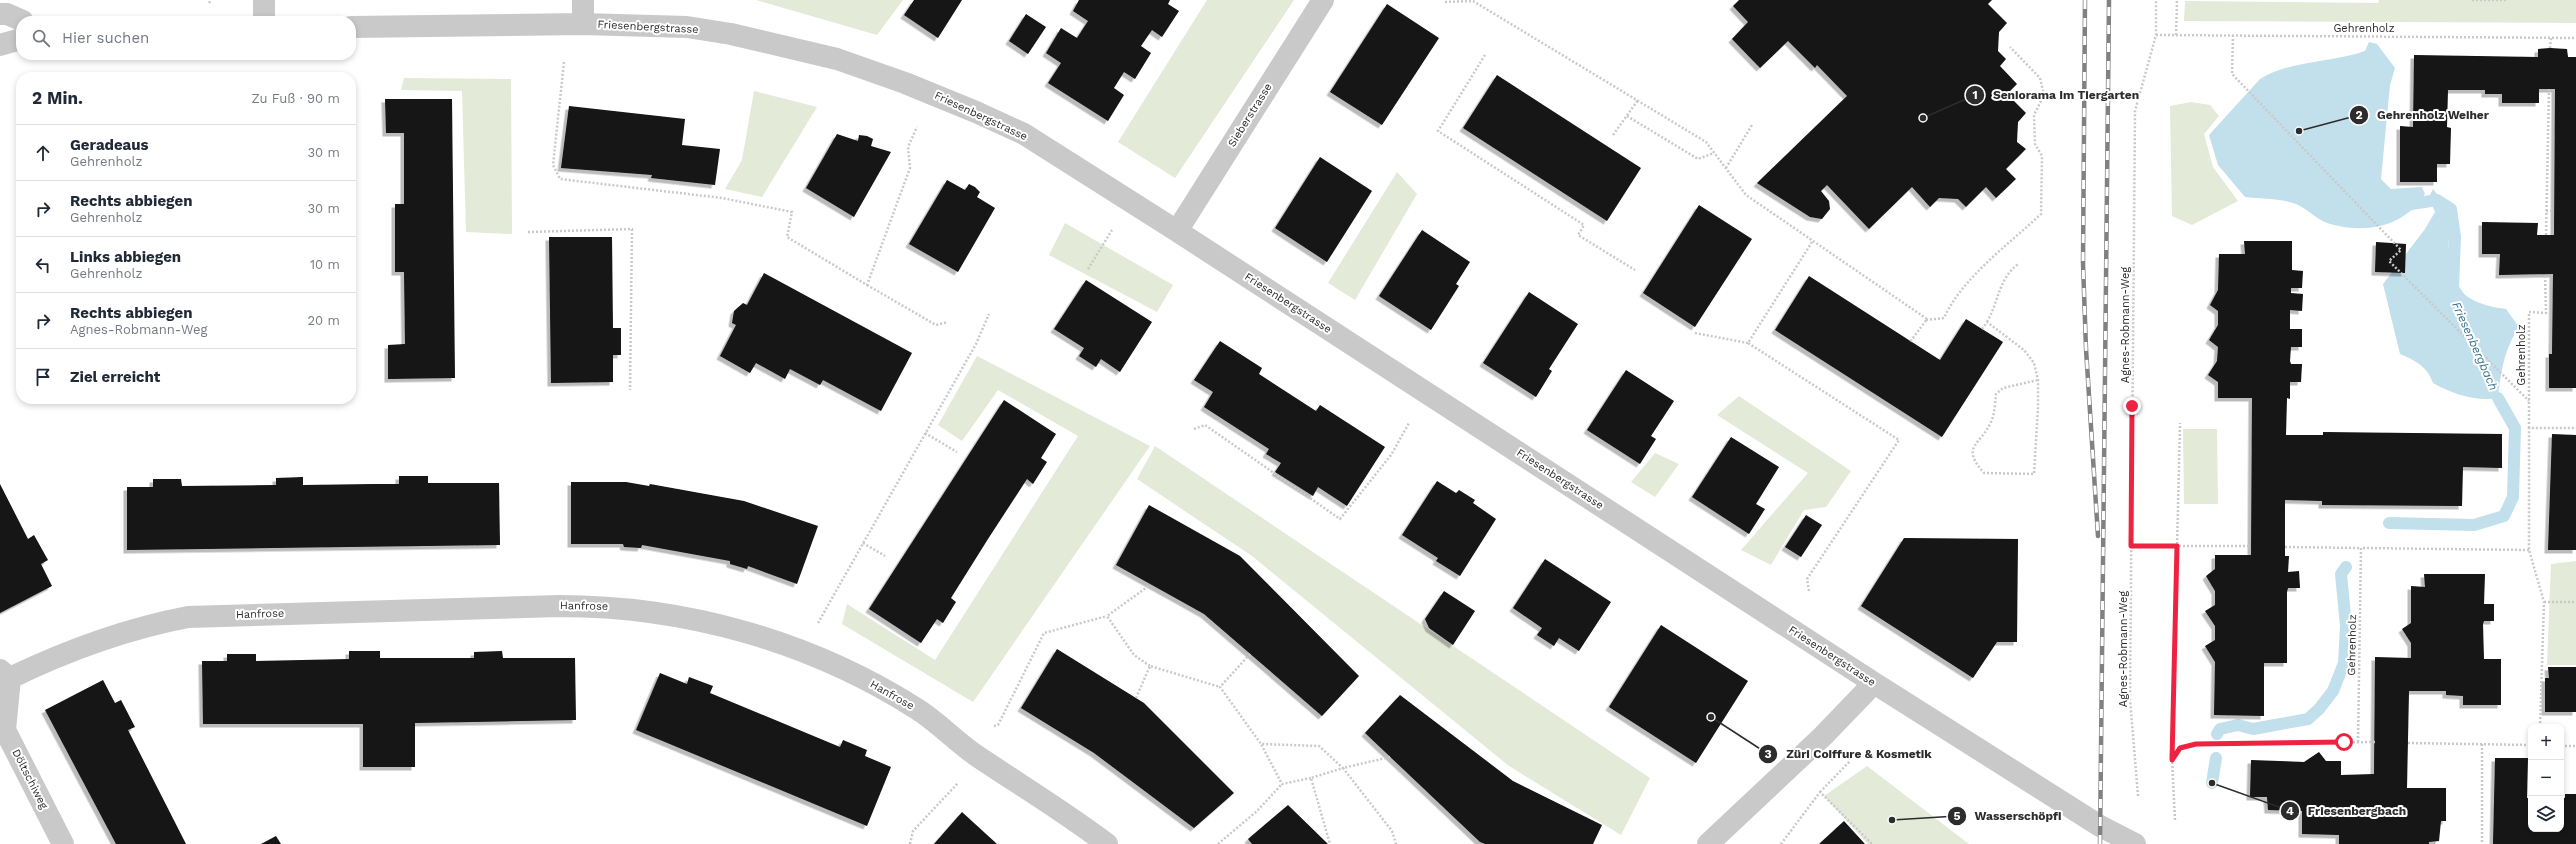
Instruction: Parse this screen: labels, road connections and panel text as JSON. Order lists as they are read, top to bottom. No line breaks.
{"streets":{"street":["Friesenbergstrasse","Sieberstrasse","Hanfrose","Döltschiweg"],"path":["Gehrenholz","Agnes-Robmann-Weg"]},"crossings":[["Friesenbergstrasse","Sieberstrasse"],["Gehrenholz","Agnes-Robmann-Weg"],["Hanfrose","Döltschiweg"]],"water":["Friesenbergbach"],"places":["Seniorama Im Tiergarten","Gehrenholz Weiher","Züri Coiffure & Kosmetik","Friesenbergbach","Wasserschöpfi"],"page":{"search":"Hier suchen","heading":["2 Min.","Zu Fuß · 90 m"],"list":[["Geradeaus","Gehrenholz","30 m"],["Rechts abbiegen","Gehrenholz","30 m"],["Links abbiegen","Gehrenholz","10 m"],["Rechts abbiegen","Agnes-Robmann-Weg","20 m"],"Ziel erreicht"],"map_buttons":["+","−"]}}
